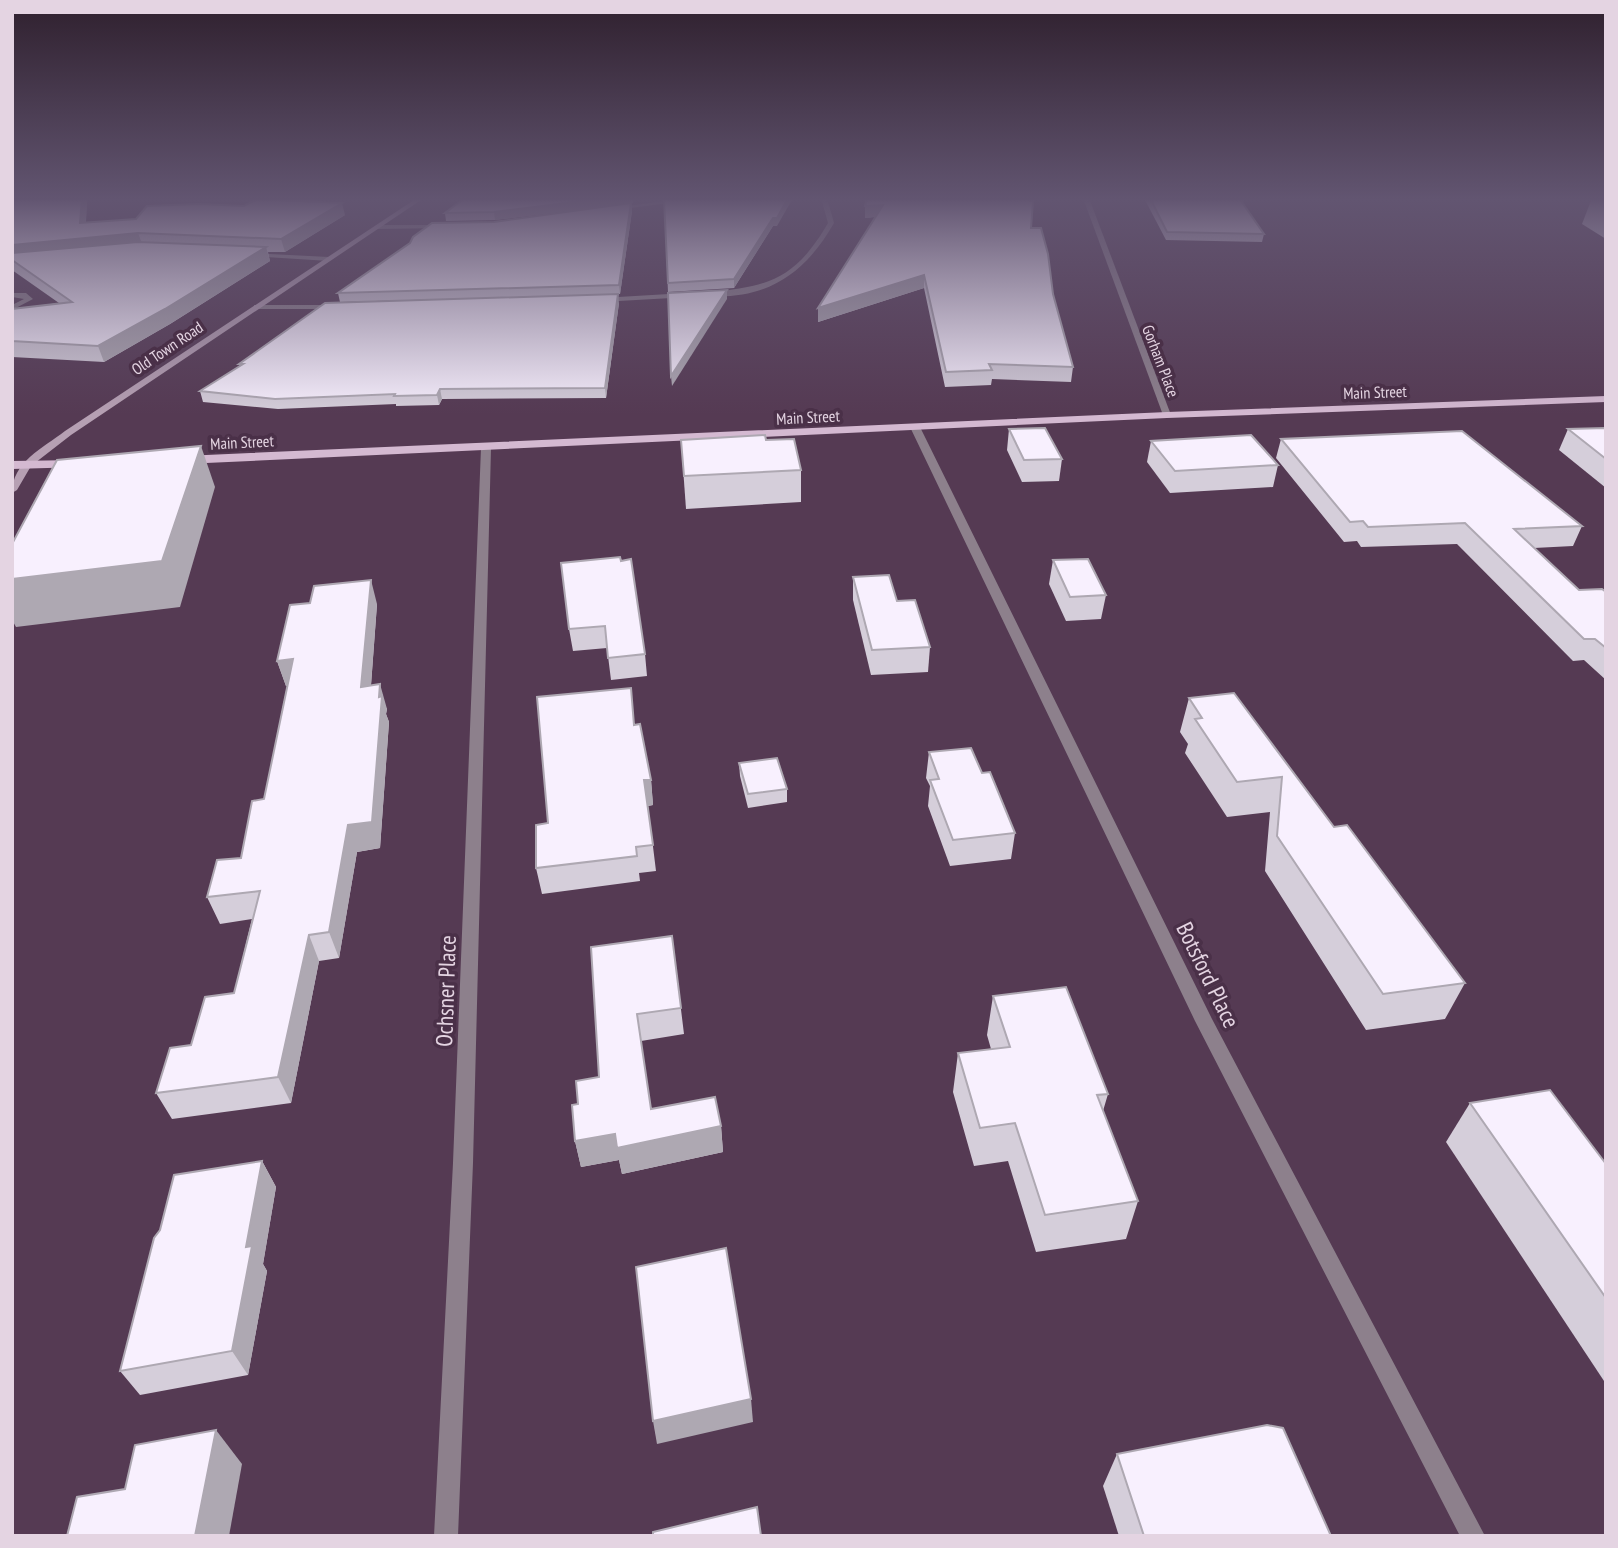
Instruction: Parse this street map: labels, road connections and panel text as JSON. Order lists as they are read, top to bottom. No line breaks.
{"streets":{"main road":["Old Town Road","Main Street"],"street":["Gorham Place","Botsford Place","Ochsner Place"]},"crossings":[["Gorham Place","Main Street"],["Main Street","Botsford Place"],["Main Street","Ochsner Place"]]}
